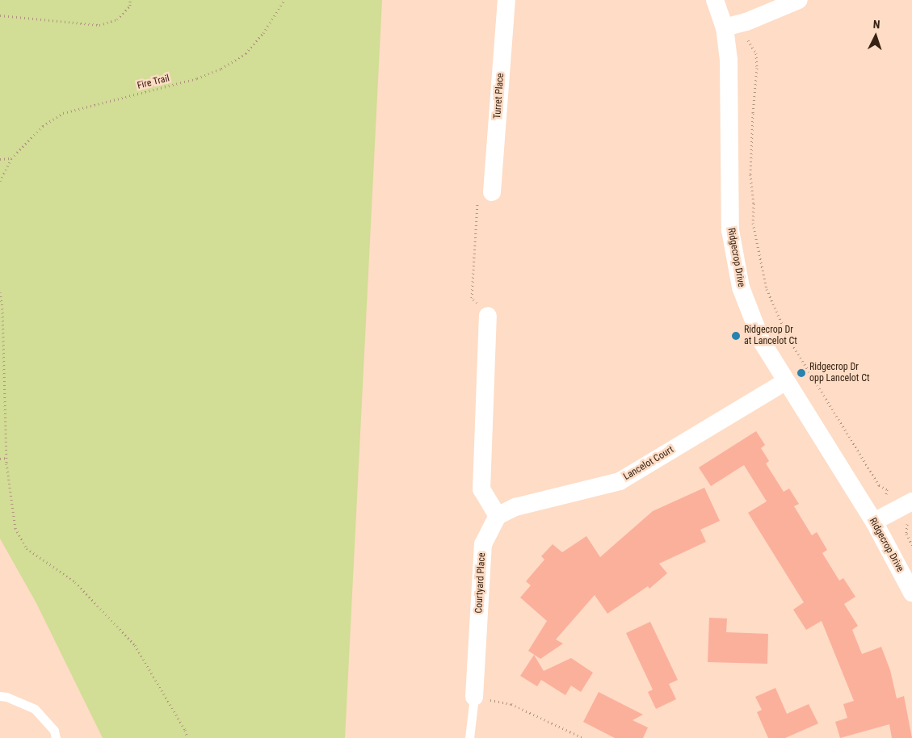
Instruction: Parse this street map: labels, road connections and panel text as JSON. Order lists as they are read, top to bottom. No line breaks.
{"streets":{"street":["Turret Place","Ridgecrop Drive","Lancelot Court","Courtyard Place"],"path":["Fire Trail"]},"crossings":[["Ridgecrop Drive","Lancelot Court"],["Lancelot Court","Courtyard Place"]],"places":["Ridgecrop Dr at Lancelot Ct","Ridgecrop Dr opp Lancelot Ct"],"north":"top"}
